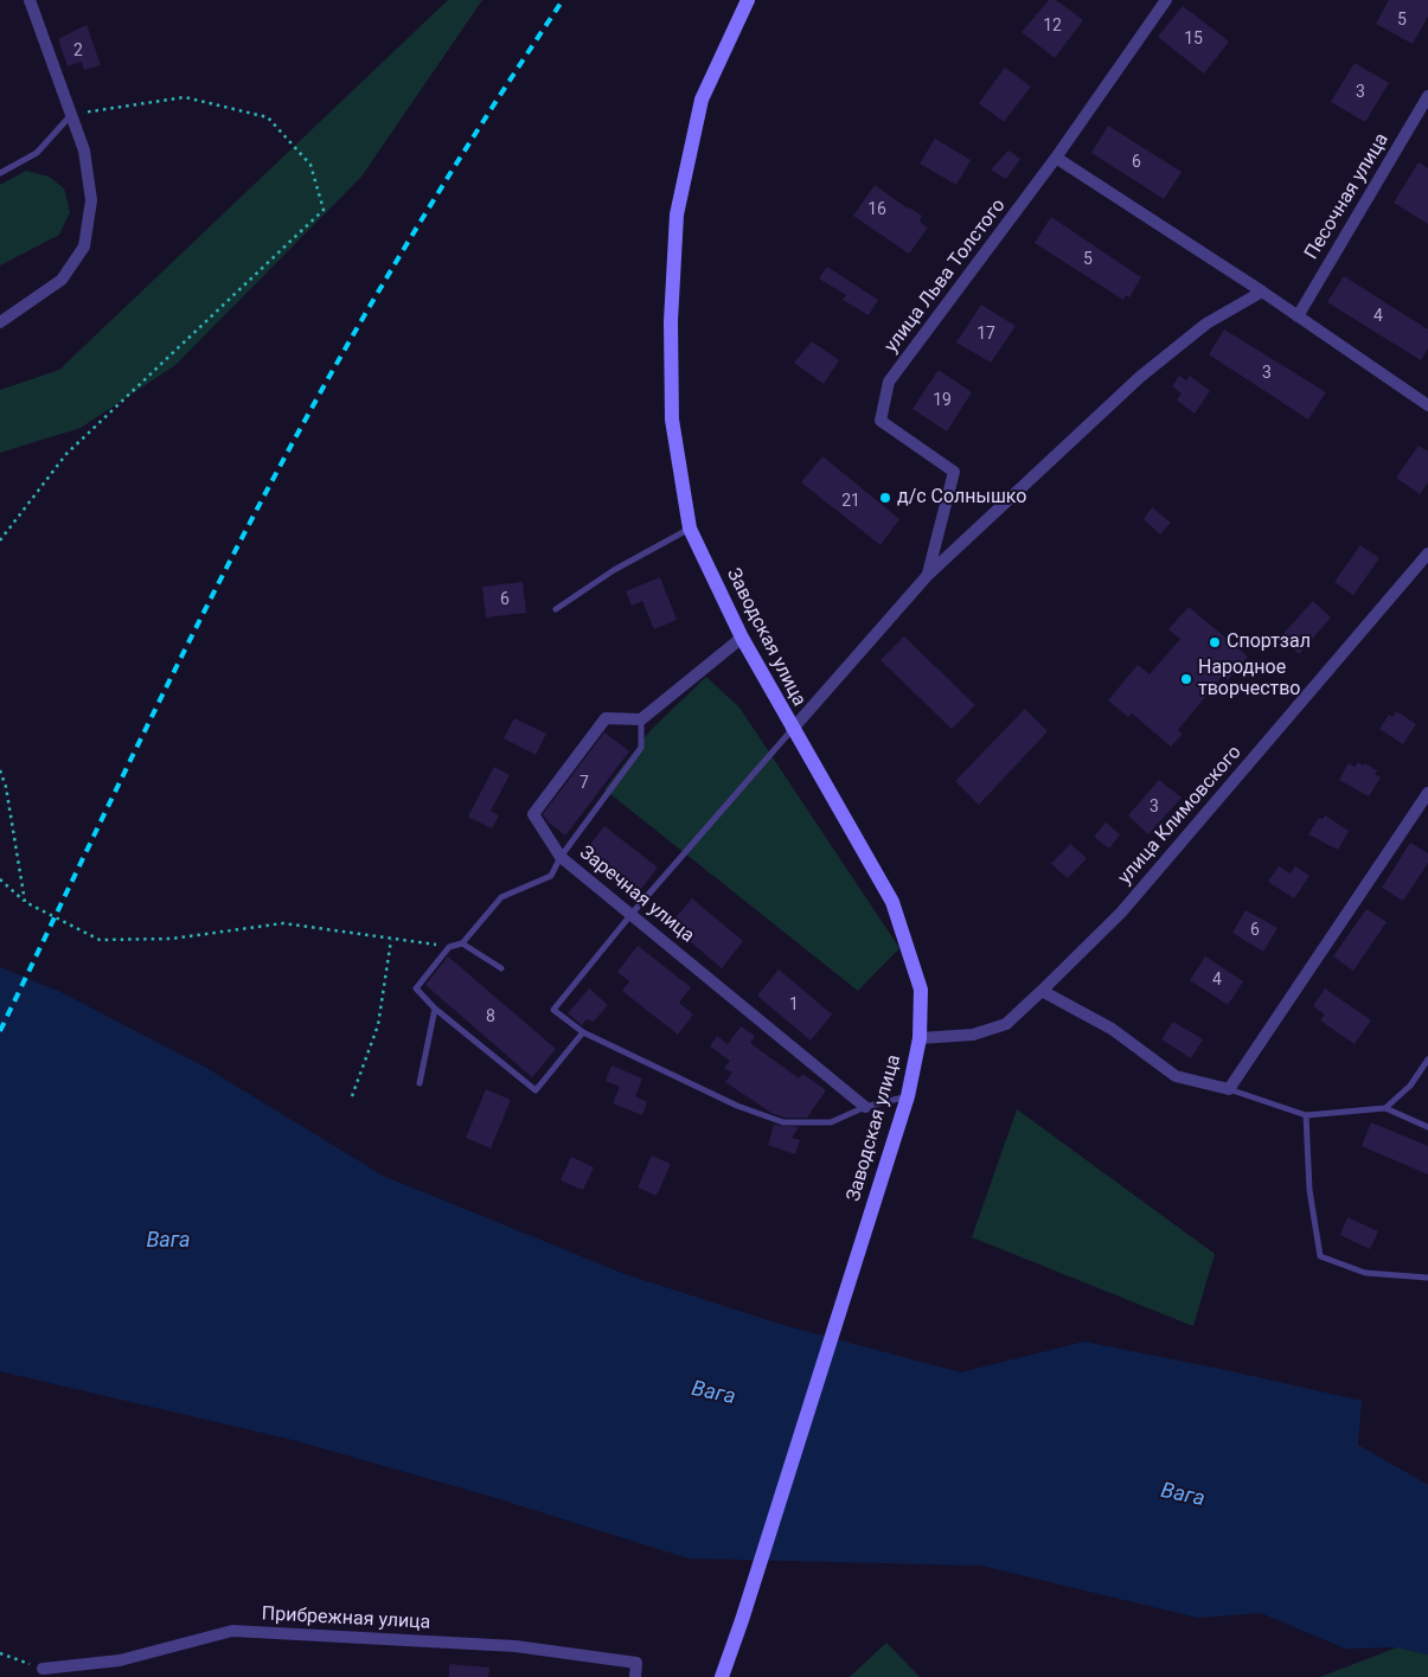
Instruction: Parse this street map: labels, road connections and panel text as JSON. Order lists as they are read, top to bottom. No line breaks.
{"streets":{"main road":["Заводская улица"],"street":["Песочная улица","улица Льва Толстого","улица Климовского","Заречная улица","Прибрежная улица"]},"crossings":[["Заводская улица","улица Климовского"]],"water":["Вага"],"places":["д/с Солнышко","Спортзал","Народное творчество"],"house_numbers":["5","12","15","2","3","6","16","5","4","17","3","19","21","6","7","3","6","4","1","8"]}
